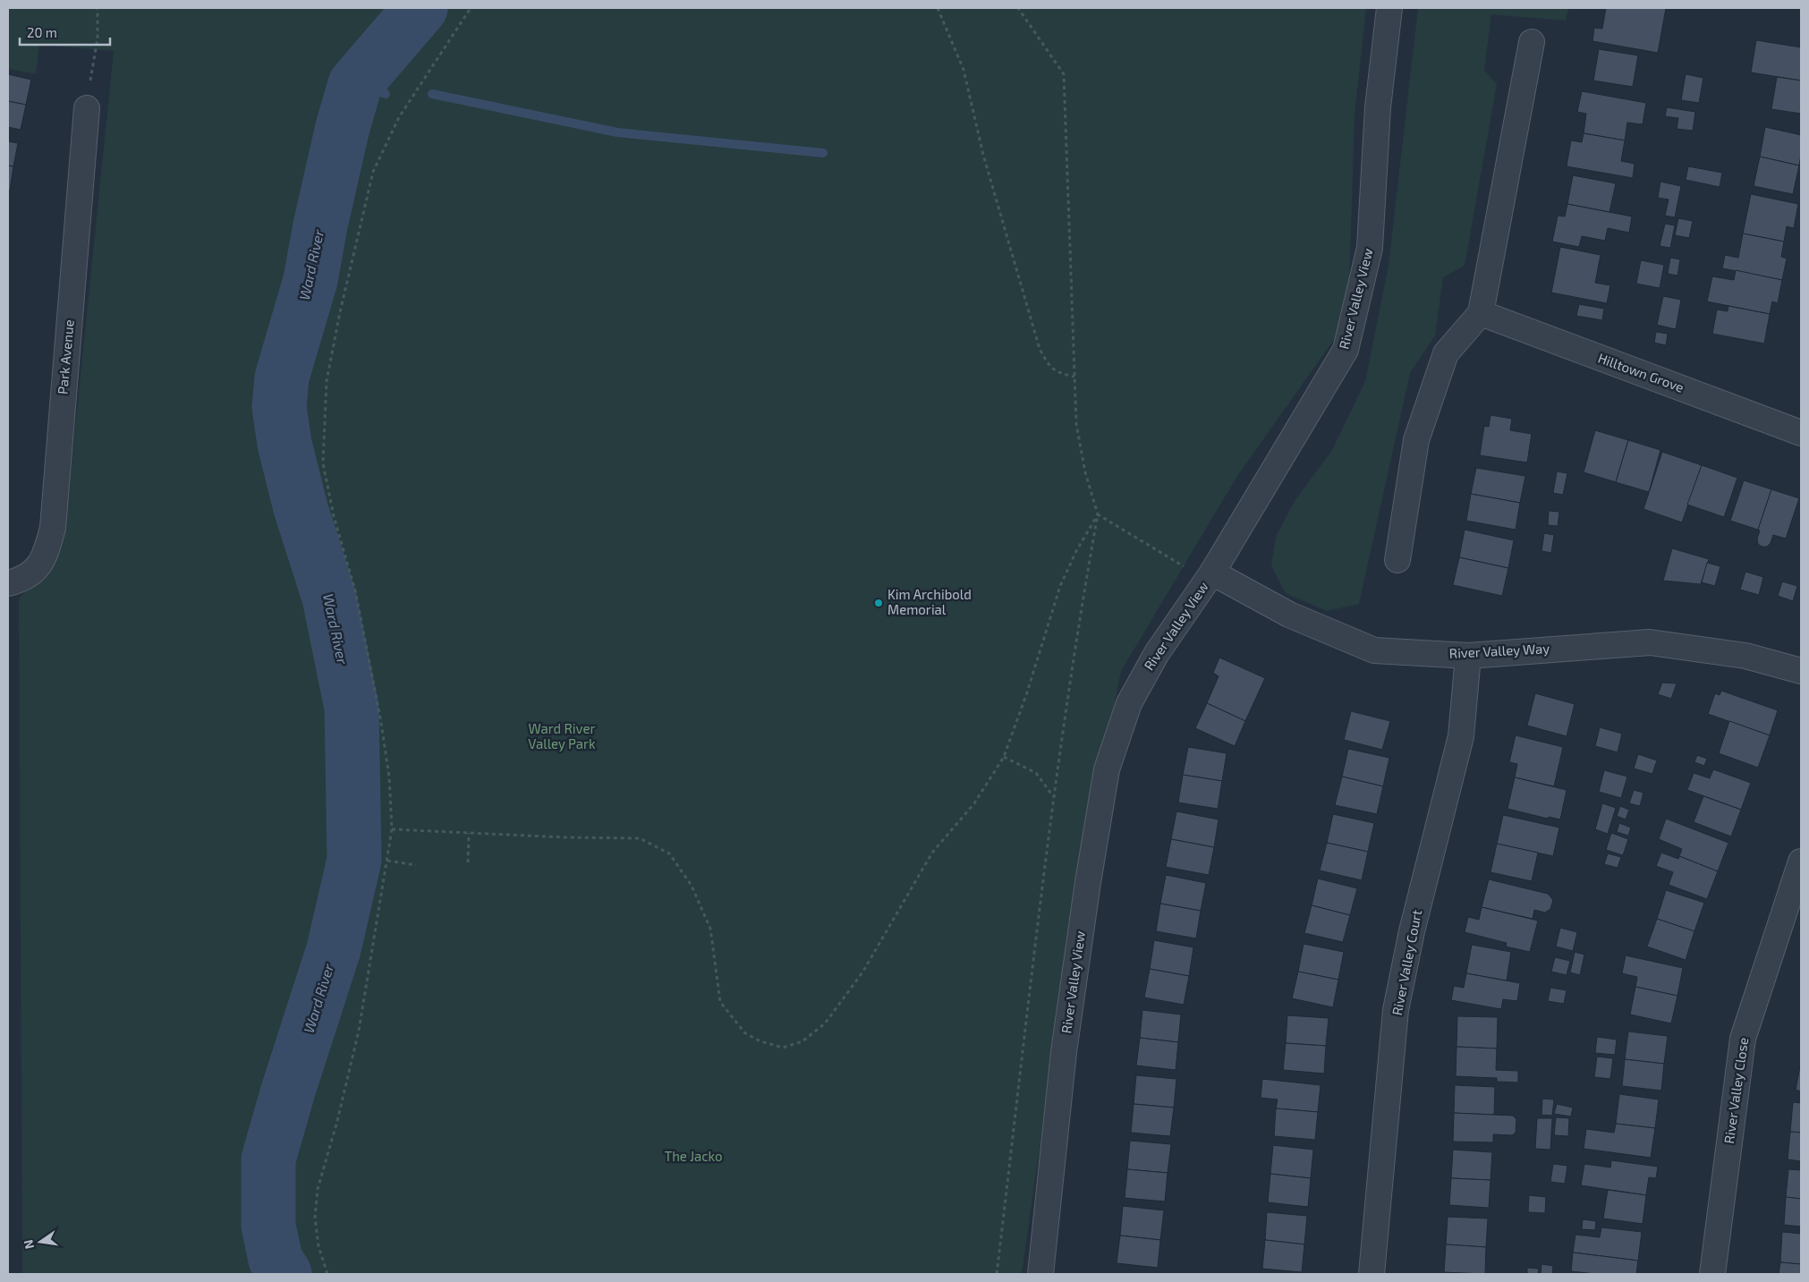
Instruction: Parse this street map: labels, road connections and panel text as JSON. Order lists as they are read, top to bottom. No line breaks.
{"streets":{"street":["River Valley View","Park Avenue","Hilltown Grove","River Valley Way","River Valley Court","River Valley Close"]},"crossings":[["River Valley View","River Valley Way"],["River Valley Way","River Valley Court"]],"water":["Ward River"],"parks":["Ward River Valley Park","The Jacko"],"places":["Kim Archibold Memorial"],"scale_bar":"20 m","north":"left"}
